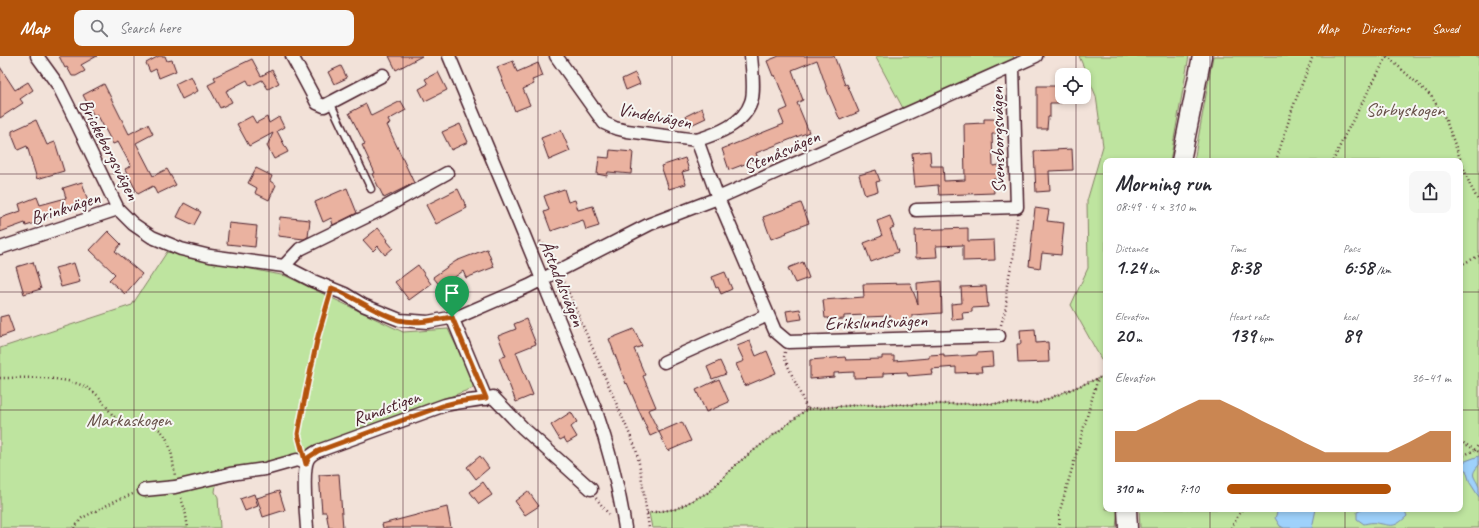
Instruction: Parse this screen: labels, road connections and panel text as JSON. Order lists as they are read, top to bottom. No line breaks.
{"streets":{"street":["Vindelvägen","Svensborgsvägen","Brickebergsvägen","Stenåsvägen","Brinkvägen","Åstadalsvägen","Erikslundsvägen","Rundstigen"]},"crossings":[["Vindelvägen","Stenåsvägen"],["Svensborgsvägen","Stenåsvägen"],["Brickebergsvägen","Stenåsvägen"],["Brickebergsvägen","Brinkvägen"],["Brickebergsvägen","Åstadalsvägen"],["Stenåsvägen","Åstadalsvägen"]],"parks":["Sörbyskogen","Markaskogen"],"page":{"header":"Map","search":"Search here","nav":["Map","Directions","Saved"],"heading":["Morning run","08:49 · 4 × 310 m"],"stats":[["Distance","1.24 km"],["Time","8:38"],["Pace","6:58 /km"],["Elevation","20 m"],["Heart rate","139 bpm"],["kcal","89"]],"chart":["Elevation","36–41 m"],"list":[{"name":"310 m","note":"7:10"}]}}
